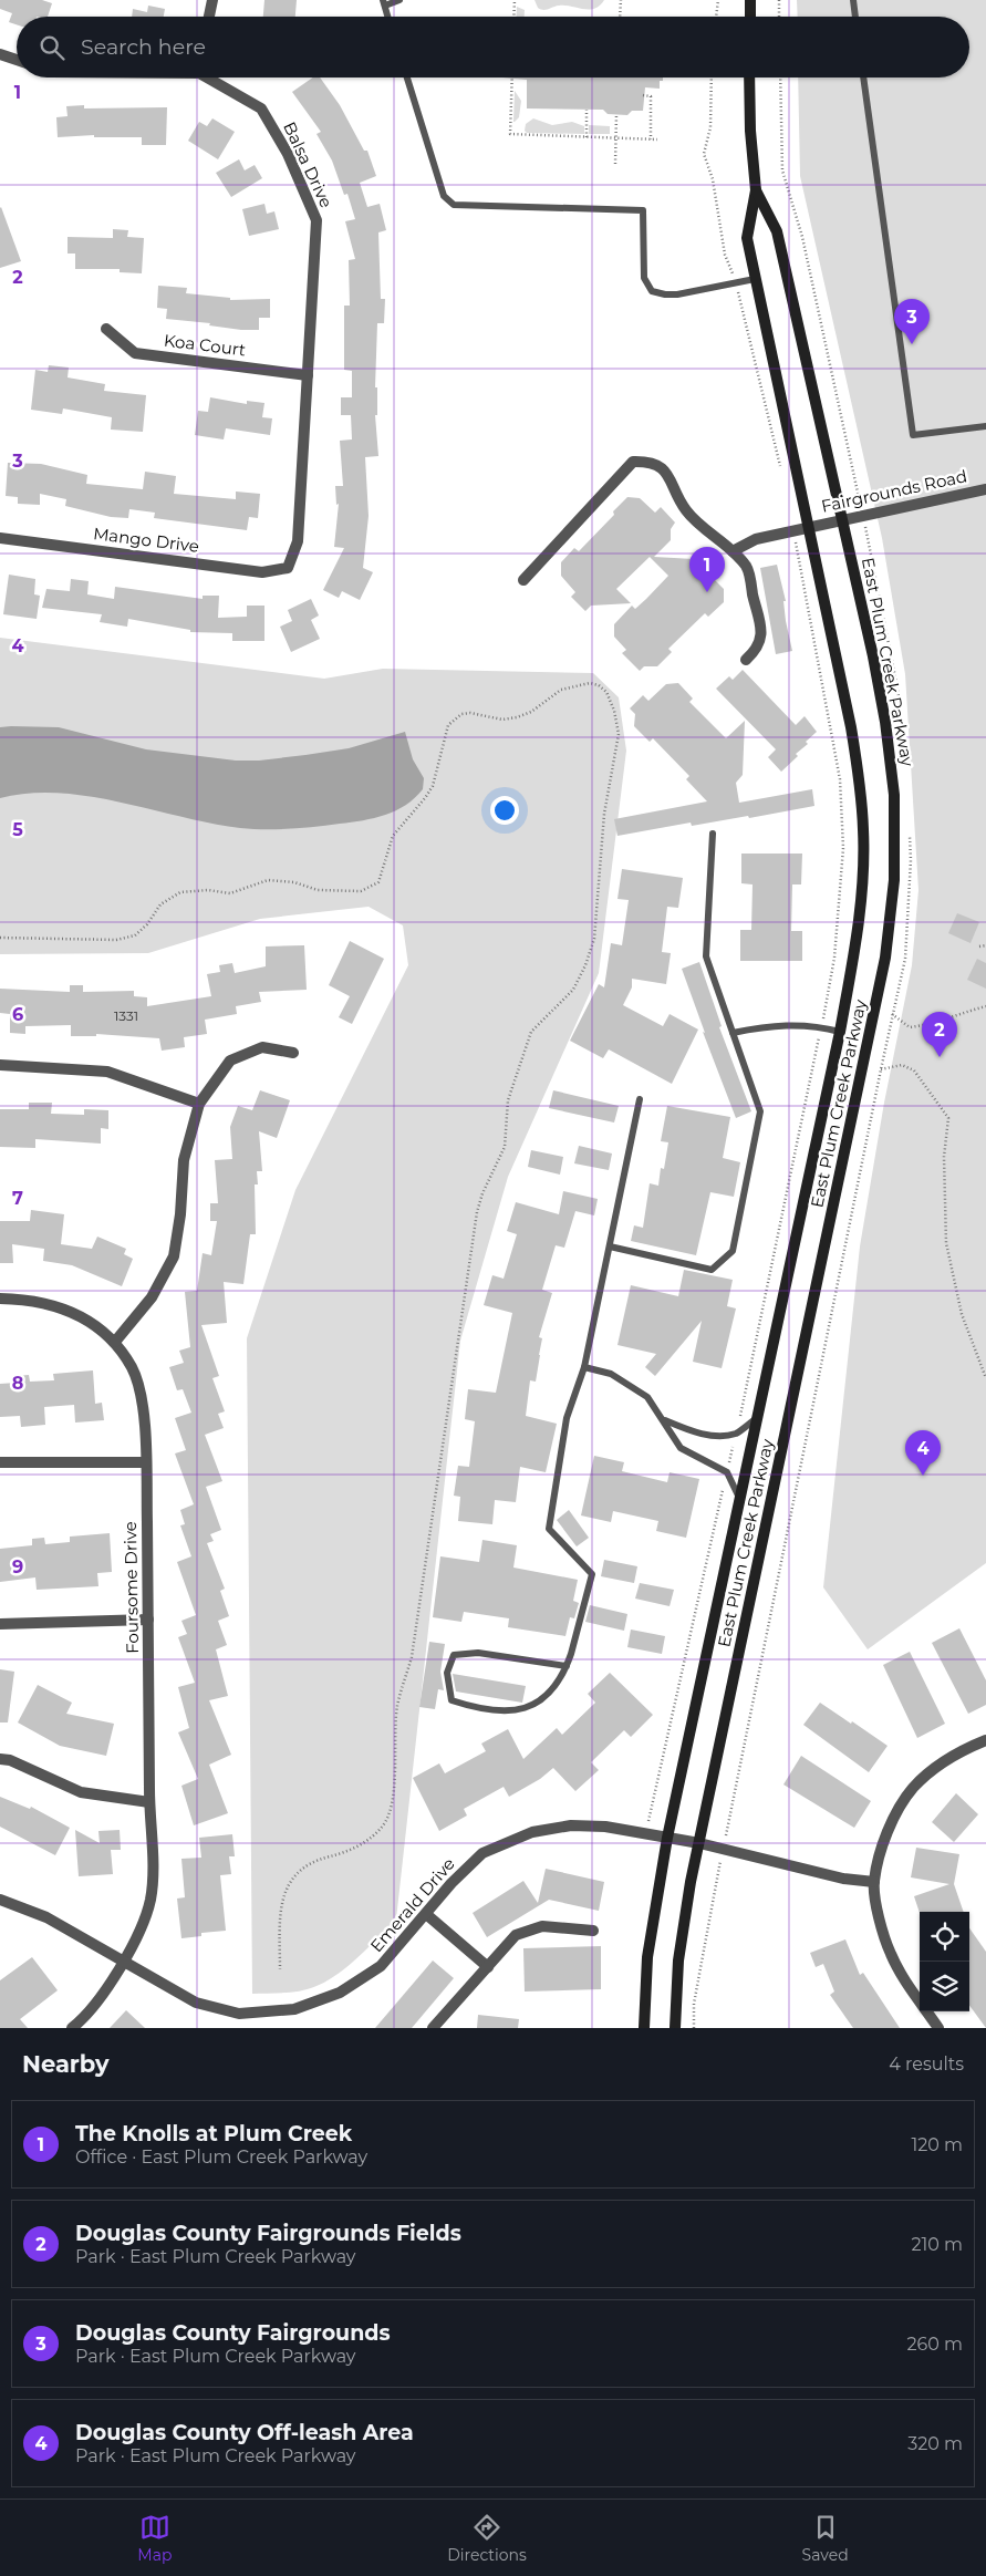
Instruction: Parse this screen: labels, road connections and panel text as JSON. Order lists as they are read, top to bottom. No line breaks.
{"streets":{"main road":["East Plum Creek Parkway"],"street":["Balsa Drive","Koa Court","Fairgrounds Road","Mango Drive","Foursome Drive","Emerald Drive"]},"crossings":[["Balsa Drive","Koa Court"],["Balsa Drive","Mango Drive"],["Fairgrounds Road","East Plum Creek Parkway"],["East Plum Creek Parkway","Emerald Drive"],["Foursome Drive","Emerald Drive"]],"house_numbers":["1331"],"page":{"search":"Search here","pins":["3","1","2","4"],"heading":["Nearby","4 results"],"list":[{"mark":"1","name":"The Knolls at Plum Creek","note":"Office · East Plum Creek Parkway","value":"120 m"},{"mark":"2","name":"Douglas County Fairgrounds Fields","note":"Park · East Plum Creek Parkway","value":"210 m"},{"mark":"3","name":"Douglas County Fairgrounds","note":"Park · East Plum Creek Parkway","value":"260 m"},{"mark":"4","name":"Douglas County Off-leash Area","note":"Park · East Plum Creek Parkway","value":"320 m"}],"nav":["Map","Directions","Saved"]},"grid":{"rows":["1","2","3","4","5","6","7","8","9"]}}
